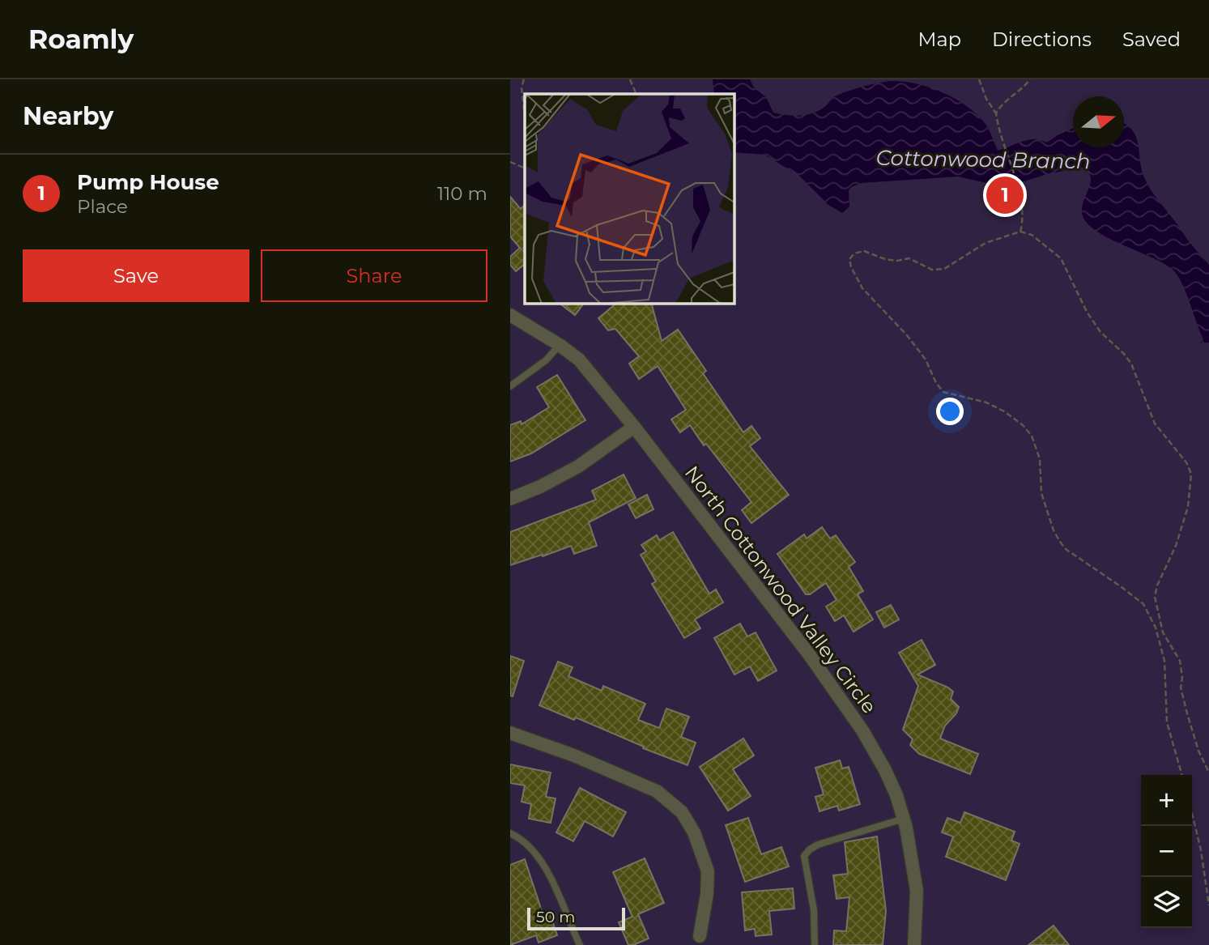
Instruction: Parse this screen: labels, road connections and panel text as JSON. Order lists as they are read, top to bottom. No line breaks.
{"streets":{"street":["North Cottonwood Valley Circle"]},"water":["Cottonwood Branch"],"scale_bar":"50 m","north":"right","page":{"header":"Roamly","nav":["Map","Directions","Saved"],"heading":"Nearby","list":[{"mark":"1","name":"Pump House","note":"Place","value":"110 m"}],"pins":"1","buttons":["Save","Share"],"map_buttons":["+","−"],"scale":"50 m"}}
